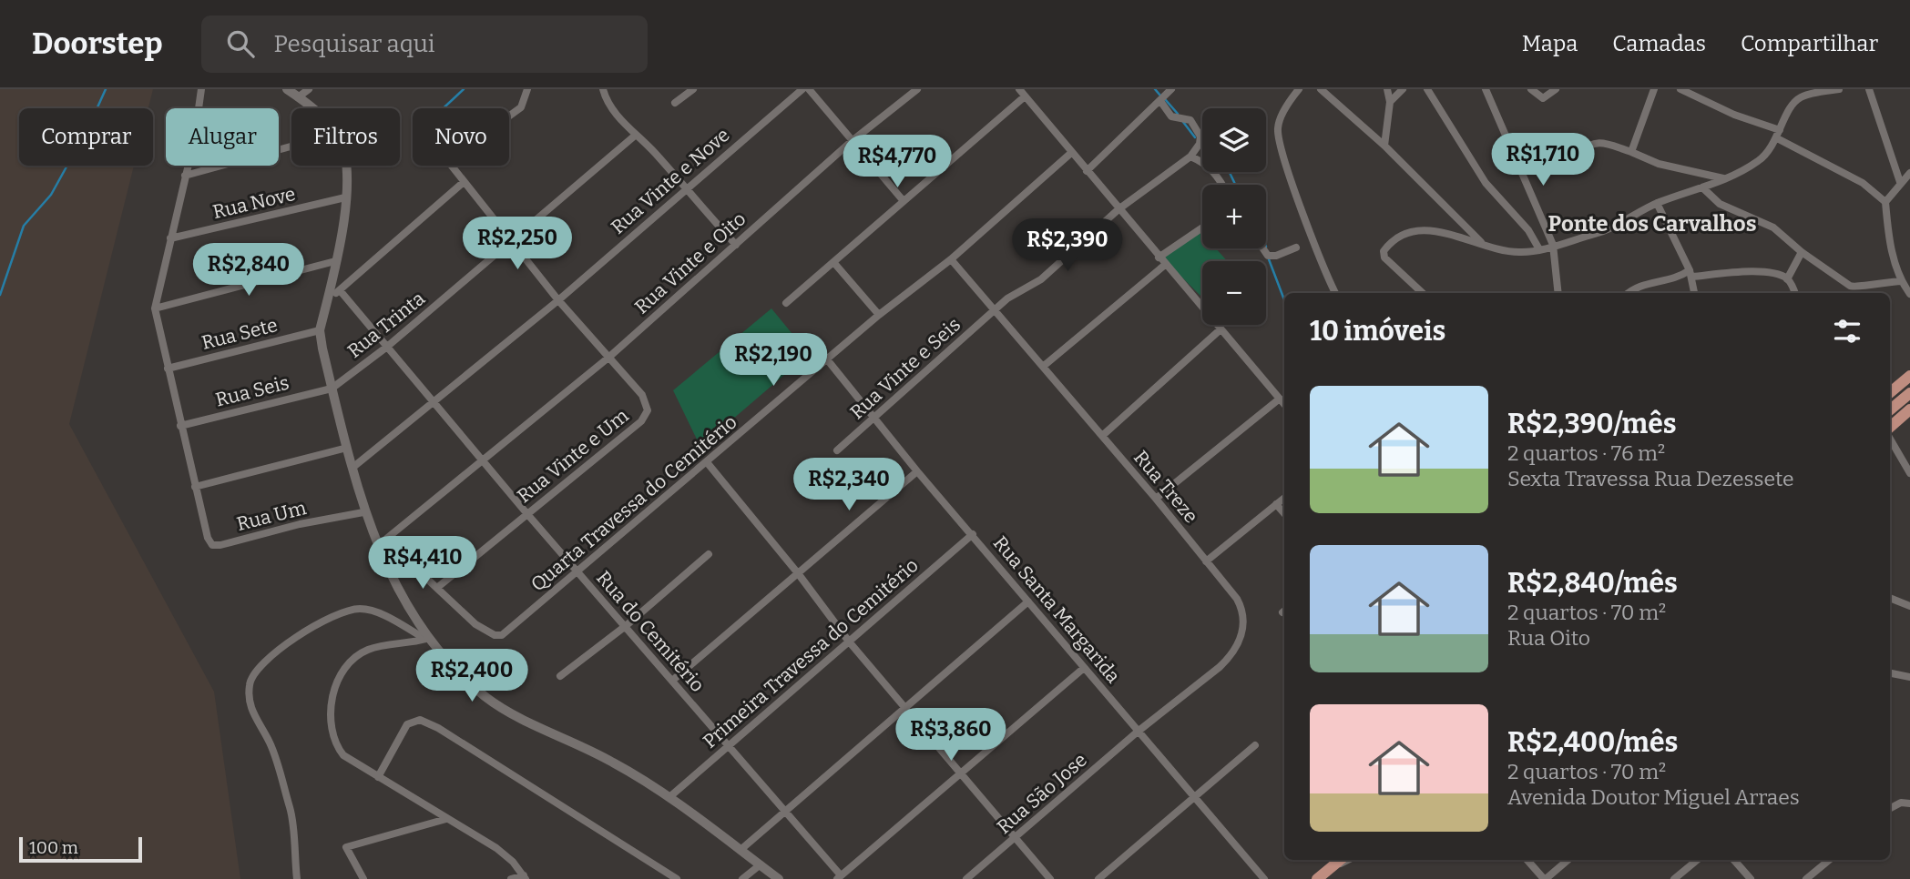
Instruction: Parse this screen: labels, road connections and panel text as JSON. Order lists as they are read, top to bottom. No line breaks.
{"streets":{"street":["Rua Vinte e Nove","Rua Nove","Rua Vinte e Oito","Rua Trinta","Rua Sete","Rua Vinte e Seis","Rua Seis","Rua Vinte e Um","Rua Treze","Quarta Travessa do Cemitério","Rua Um","Rua Santa Margarida","Rua do Cemitério","Primeira Travessa do Cemitério","Rua São Jose"]},"crossings":[["Rua Vinte e Nove","Rua Vinte e Um"],["Rua Vinte e Nove","Rua do Cemitério"],["Rua Vinte e Oito","Rua Vinte e Um"],["Rua Vinte e Oito","Rua do Cemitério"],["Rua Trinta","Rua Seis"],["Rua Trinta","Rua Vinte e Um"],["Rua Trinta","Rua do Cemitério"],["Rua Vinte e Seis","Rua Treze"],["Rua Vinte e Seis","Rua Santa Margarida"],["Rua Vinte e Um","Quarta Travessa do Cemitério"],["Rua Vinte e Um","Rua do Cemitério"],["Rua Treze","Quarta Travessa do Cemitério"],["Rua Treze","Rua Santa Margarida"],["Rua Treze","Rua São Jose"],["Quarta Travessa do Cemitério","Rua Santa Margarida"],["Quarta Travessa do Cemitério","Rua do Cemitério"],["Rua Santa Margarida","Primeira Travessa do Cemitério"],["Rua Santa Margarida","Rua São Jose"],["Rua do Cemitério","Primeira Travessa do Cemitério"]],"districts":["Ponte dos Carvalhos"],"scale_bar":"100 m","page":{"header":"Doorstep","search":"Pesquisar aqui","nav":["Mapa","Camadas","Compartilhar"],"map_buttons":["+","−"],"chip":["Comprar","Alugar","Filtros","Novo"],"price":["R$1,710","R$4,770","R$2,250","R$2,390","R$2,840","R$2,190","R$2,340","R$4,410","R$2,400","R$3,860"],"heading":"10 imóveis","list":[{"name":"R$2,390/mês","note":"2 quartos · 76 m² · Sexta Travessa Rua Dezessete"},{"name":"R$2,840/mês","note":"2 quartos · 70 m² · Rua Oito"},{"name":"R$2,400/mês","note":"2 quartos · 70 m² · Avenida Doutor Miguel Arraes"}],"scale":"100 m"}}
